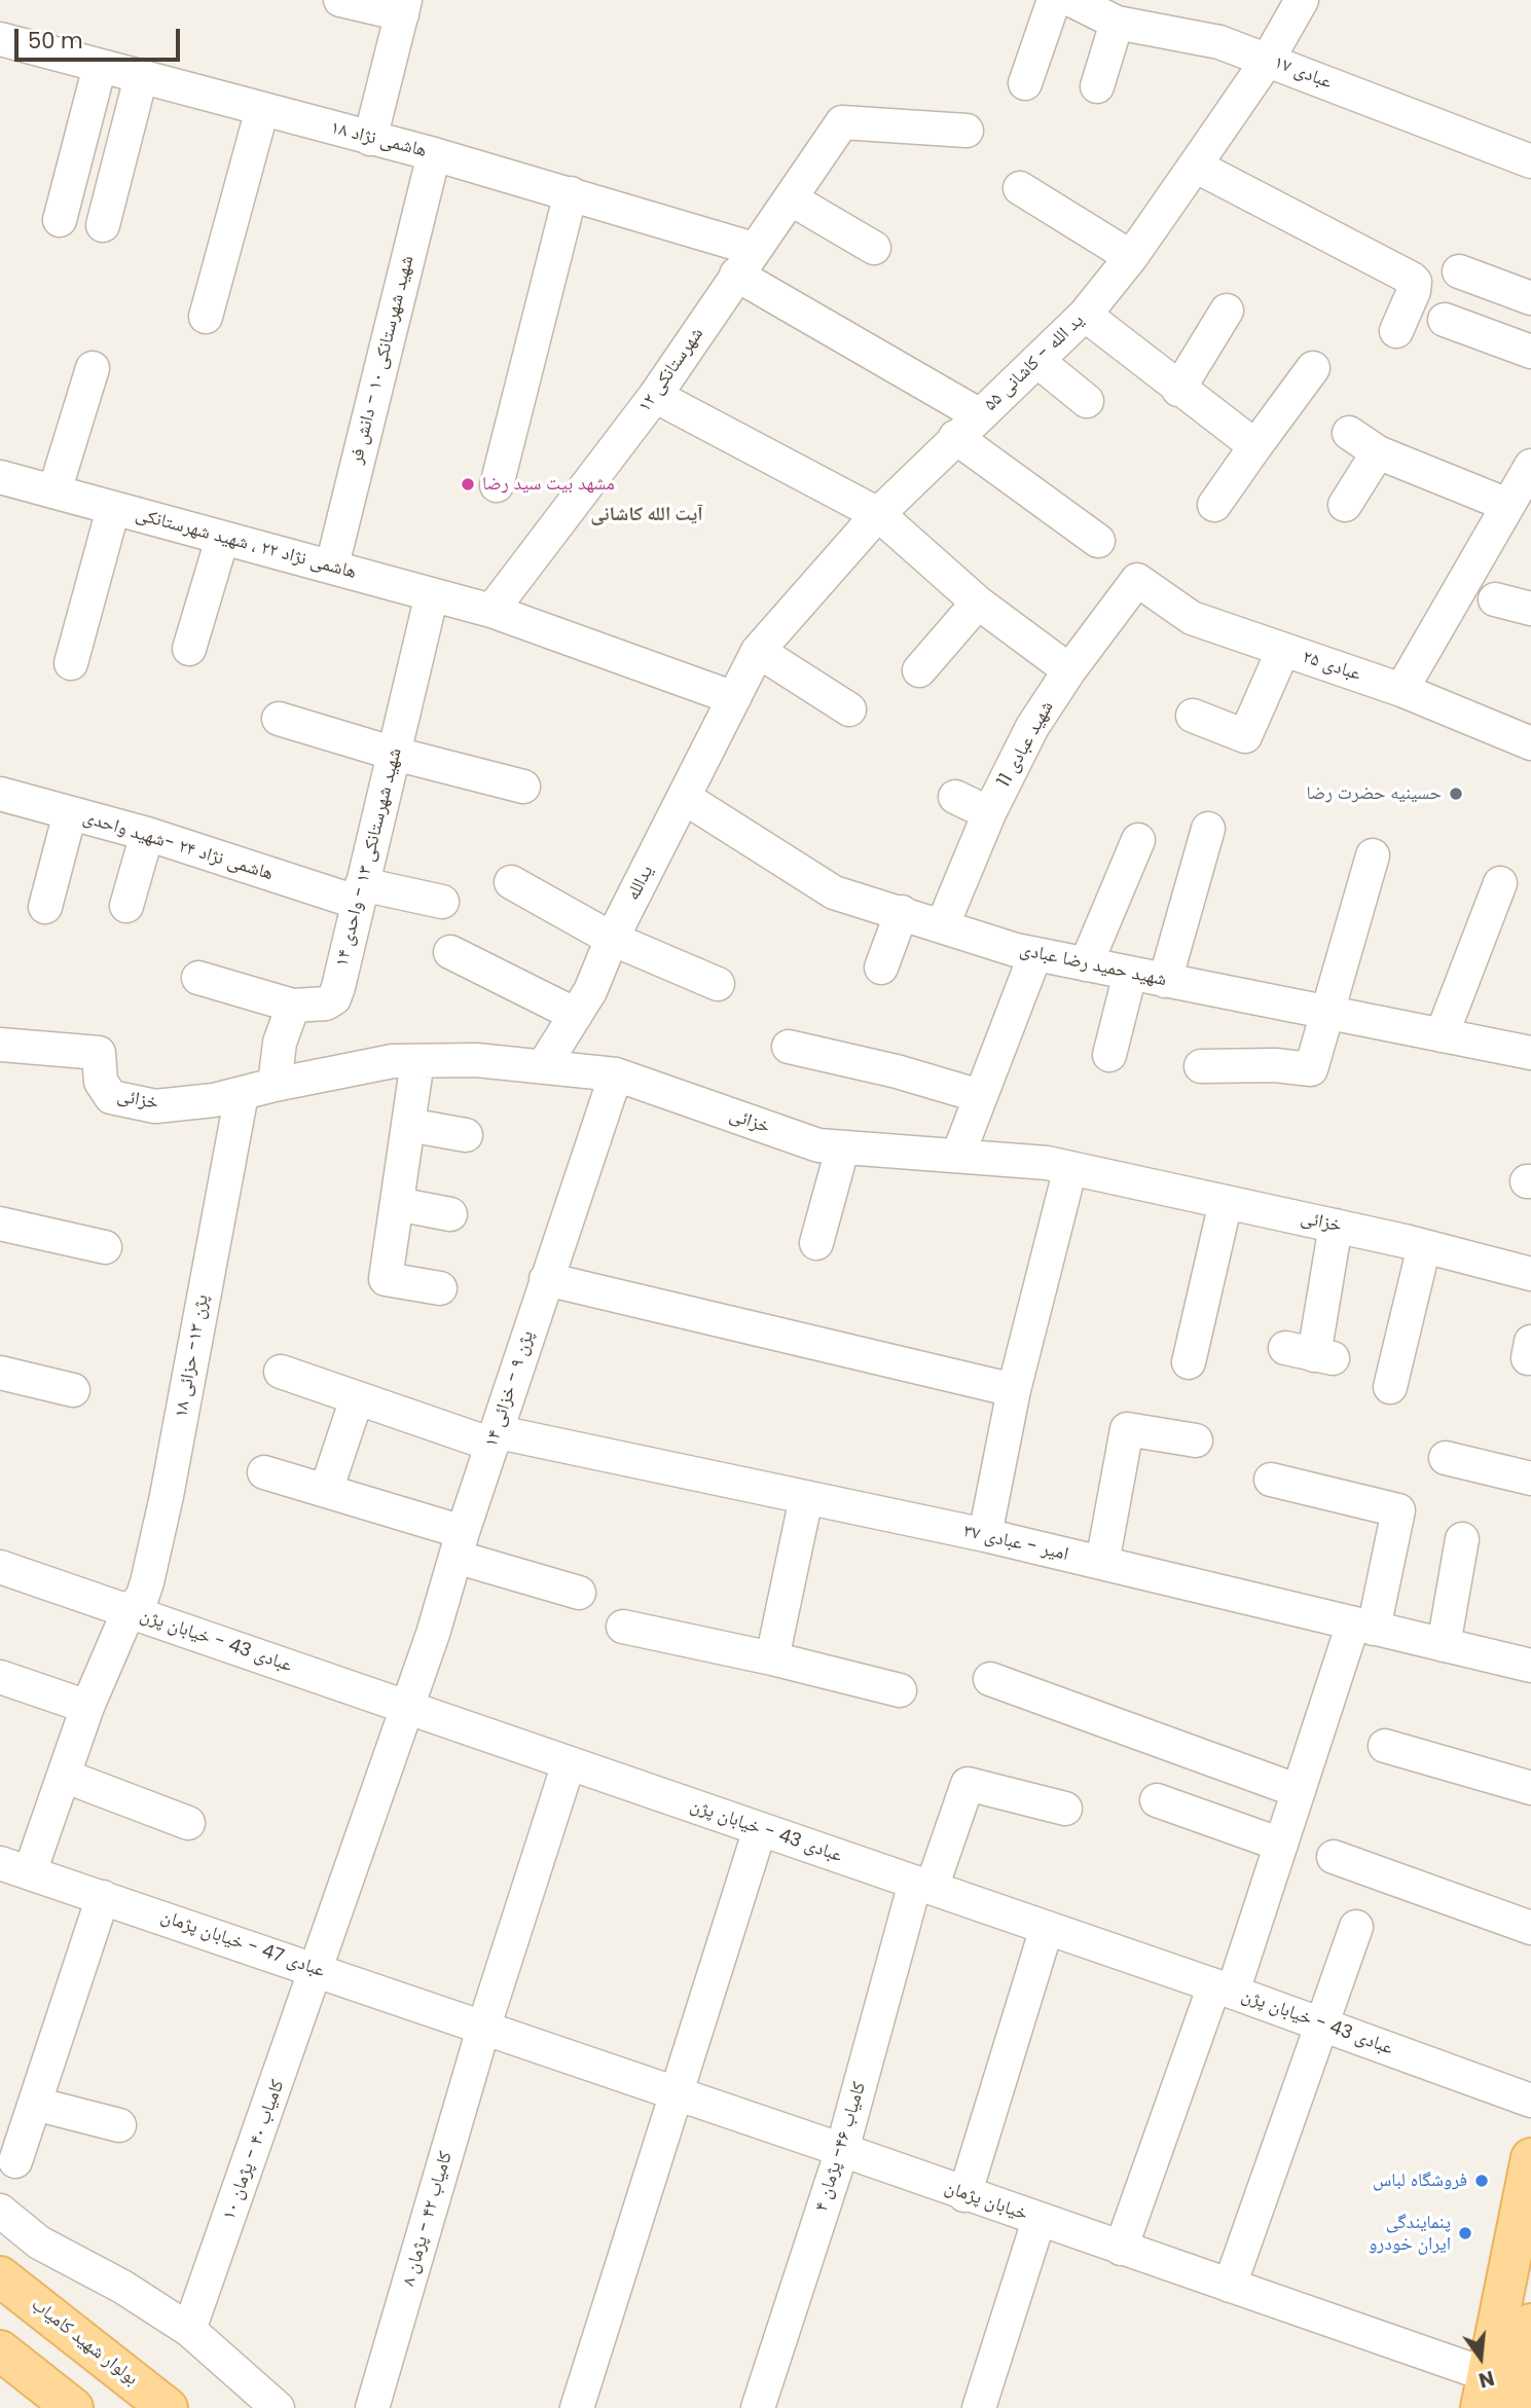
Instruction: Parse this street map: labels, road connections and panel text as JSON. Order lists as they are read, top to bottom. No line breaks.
{"streets":{"main road":["بولوار شهید کامیاب"],"street":["عبادی ۱۷","هاشمی نژاد ۱۸","شهید شهرستانکی ۱۰ - دانش فر","ید الله - کاشانی ۵۵","شهرستانکی ۱۲","هاشمی نژاد ۲۲ ، شهید شهرستانکی","عبادی ۲۵","شهید عبادی 11","هاشمی نژاد ۲۴ -شهید واحدی","شهید شهرستانکی ۱۳ - واحدی ۱۴","یدالله","شهید حمید رضا عبادی","خزائی","پژن ۱۳- حزائی ۱۸","پژن ۹ - خزائی ۱۴","امیر - عبادی ۳۷","عبادی 43 - خیابان پژن","عبادی 47 - خیابان پژمان","کامیاب ۴۶- پژمان ۴","کامیاب ۴۰ - پژمان ۱۰","خیابان پژمان","کامیاب ۴۲ - پژمان ۸"]},"crossings":[["عبادی ۱۷","ید الله - کاشانی ۵۵"],["هاشمی نژاد ۱۸","شهید شهرستانکی ۱۰ - دانش فر"],["هاشمی نژاد ۱۸","ید الله - کاشانی ۵۵"],["هاشمی نژاد ۱۸","شهرستانکی ۱۲"],["شهید شهرستانکی ۱۰ - دانش فر","هاشمی نژاد ۲۲ ، شهید شهرستانکی"],["ید الله - کاشانی ۵۵","هاشمی نژاد ۲۲ ، شهید شهرستانکی"],["ید الله - کاشانی ۵۵","یدالله"],["شهرستانکی ۱۲","هاشمی نژاد ۲۲ ، شهید شهرستانکی"],["هاشمی نژاد ۲۲ ، شهید شهرستانکی","شهید شهرستانکی ۱۳ - واحدی ۱۴"],["هاشمی نژاد ۲۲ ، شهید شهرستانکی","یدالله"],["عبادی ۲۵","شهید عبادی 11"],["شهید عبادی 11","شهید حمید رضا عبادی"],["هاشمی نژاد ۲۴ -شهید واحدی","شهید شهرستانکی ۱۳ - واحدی ۱۴"],["یدالله","شهید حمید رضا عبادی"],["یدالله","خزائی"],["خزائی","پژن ۱۳- حزائی ۱۸"],["خزائی","پژن ۹ - خزائی ۱۴"],["پژن ۱۳- حزائی ۱۸","عبادی 43 - خیابان پژن"],["پژن ۱۳- حزائی ۱۸","عبادی 47 - خیابان پژمان"],["پژن ۹ - خزائی ۱۴","امیر - عبادی ۳۷"],["پژن ۹ - خزائی ۱۴","عبادی 43 - خیابان پژن"],["پژن ۹ - خزائی ۱۴","کامیاب ۴۰ - پژمان ۱۰"],["عبادی 43 - خیابان پژن","کامیاب ۴۶- پژمان ۴"],["عبادی 43 - خیابان پژن","کامیاب ۴۰ - پژمان ۱۰"],["عبادی 43 - خیابان پژن","کامیاب ۴۲ - پژمان ۸"],["عبادی 47 - خیابان پژمان","کامیاب ۴۰ - پژمان ۱۰"],["عبادی 47 - خیابان پژمان","خیابان پژمان"],["عبادی 47 - خیابان پژمان","کامیاب ۴۲ - پژمان ۸"],["کامیاب ۴۶- پژمان ۴","خیابان پژمان"],["خیابان پژمان","کامیاب ۴۲ - پژمان ۸"]],"districts":["آیت الله کاشانی"],"places":["مشهد بيت سيد رضا","حسینیه حضرت رضا","فروشگاه لباس","پنمایندگی ایران خودرو"],"scale_bar":"50 m","north":"bottom"}
